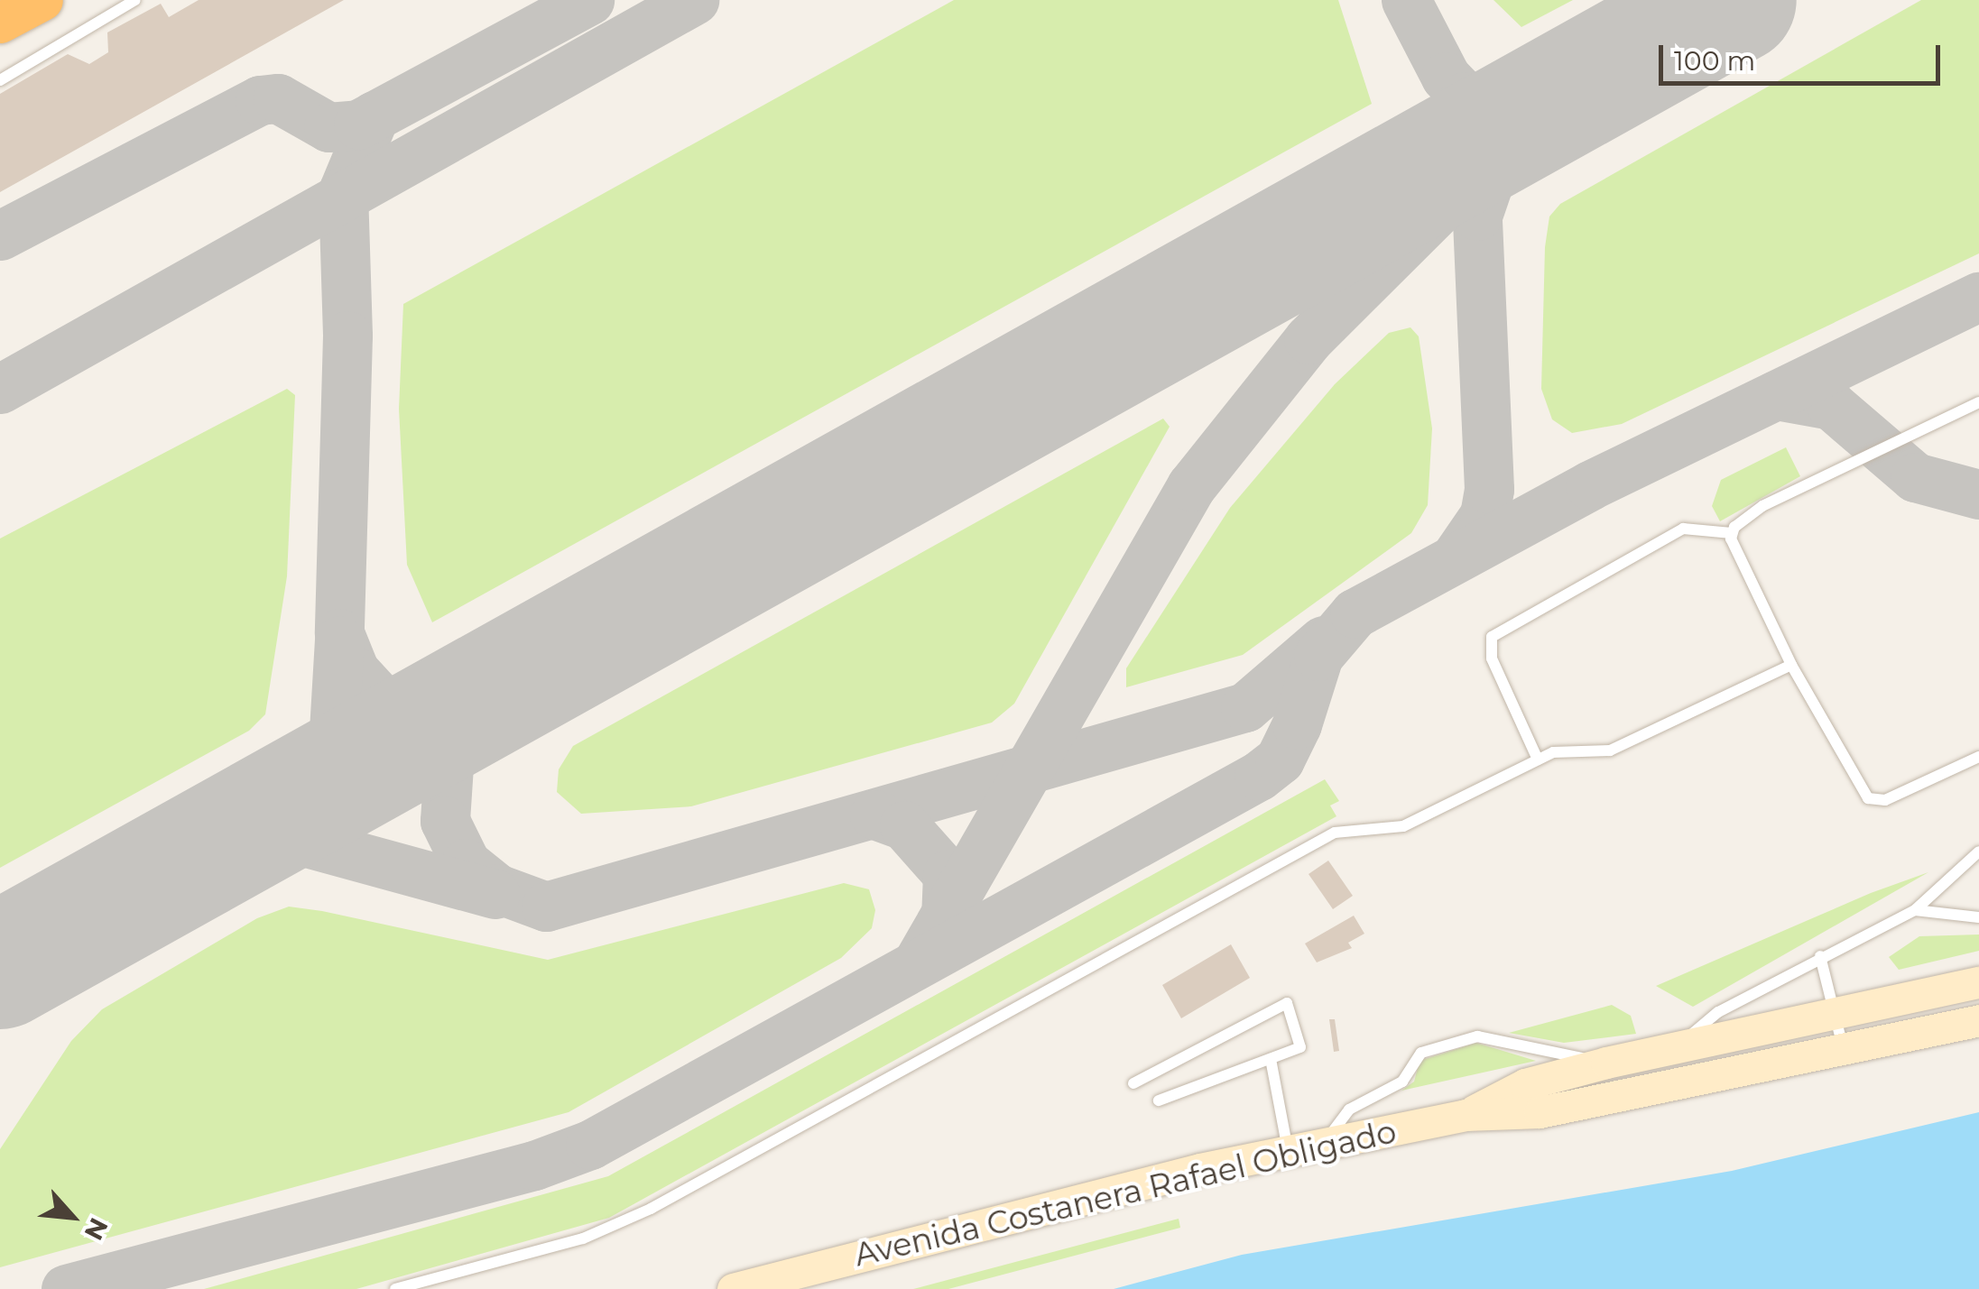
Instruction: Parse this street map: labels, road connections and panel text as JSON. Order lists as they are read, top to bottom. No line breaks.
{"streets":{"main road":["Avenida Costanera Rafael Obligado"]},"scale_bar":"100 m","north":"bottom right"}
